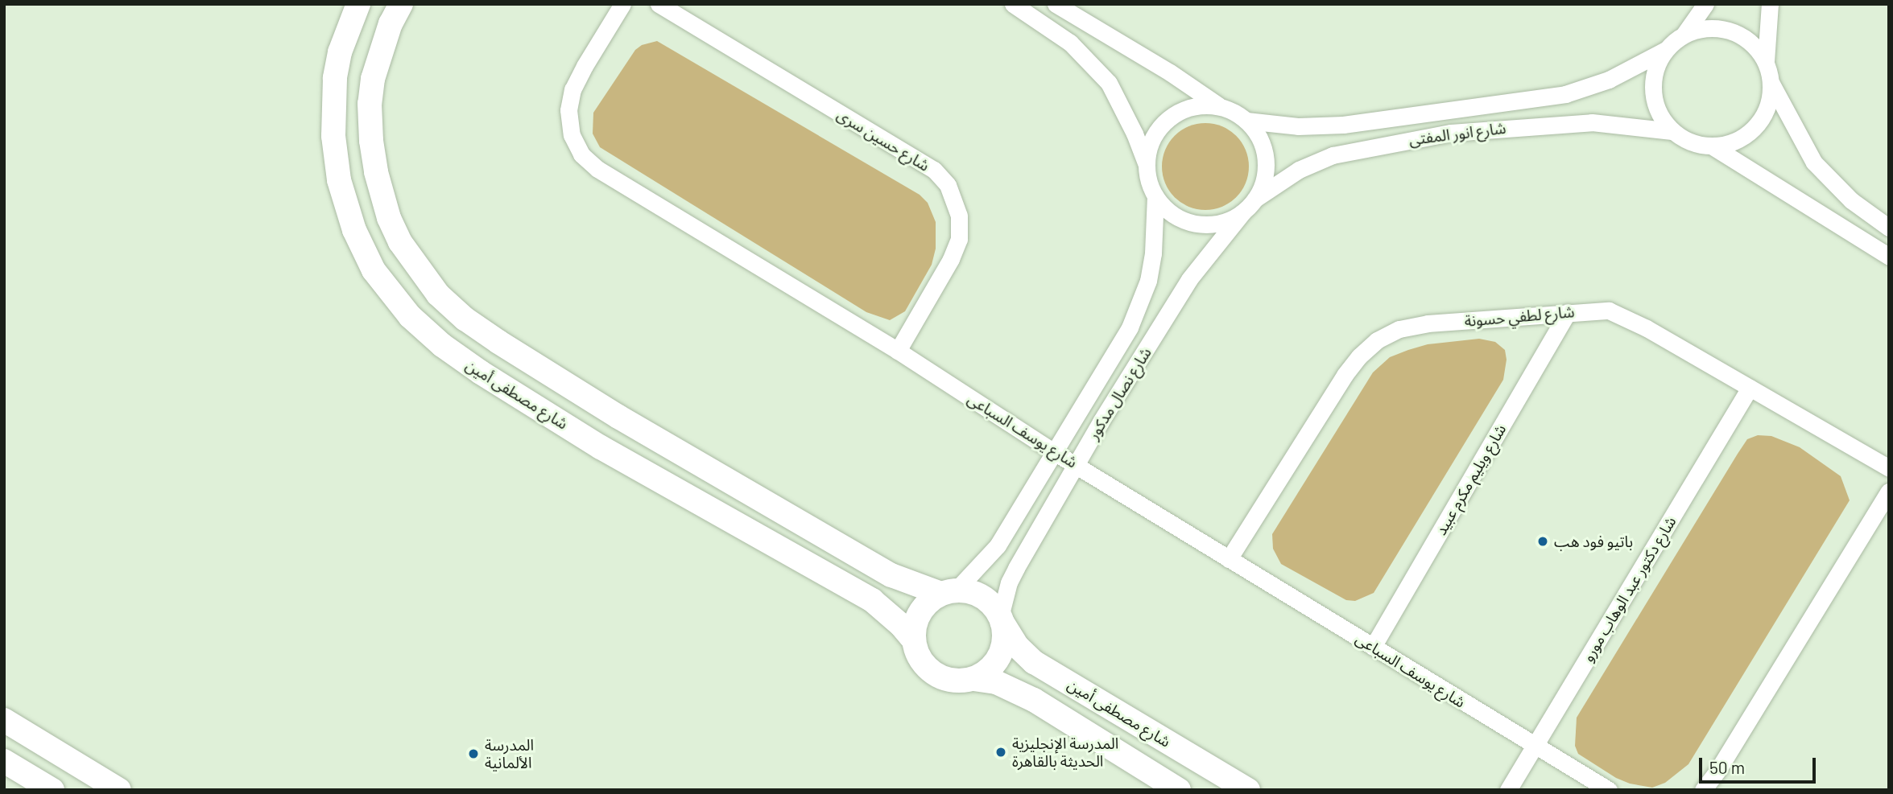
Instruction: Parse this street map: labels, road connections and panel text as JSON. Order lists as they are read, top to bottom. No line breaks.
{"streets":{"street":["شارع انور المفتى","شارع حسين سرى","شارع لطفي حسونة","شارع نصال مدكور","شارع مصطفى أمين","شارع يوسف السباعى","شارع ويليم مكرم عبيد","شارع دكتور عبد الوهاب مورو"]},"crossings":[["شارع انور المفتى","شارع نصال مدكور"],["شارع حسين سرى","شارع يوسف السباعى"],["شارع لطفي حسونة","شارع يوسف السباعى"],["شارع لطفي حسونة","شارع ويليم مكرم عبيد"],["شارع لطفي حسونة","شارع دكتور عبد الوهاب مورو"],["شارع نصال مدكور","شارع مصطفى أمين"],["شارع نصال مدكور","شارع يوسف السباعى"],["شارع يوسف السباعى","شارع ويليم مكرم عبيد"],["شارع يوسف السباعى","شارع دكتور عبد الوهاب مورو"]],"places":["باتيو فود هب","المدرسة الإنجليزية الحديثة بالقاهرة","المدرسة الألمانية"],"scale_bar":"50 m"}
